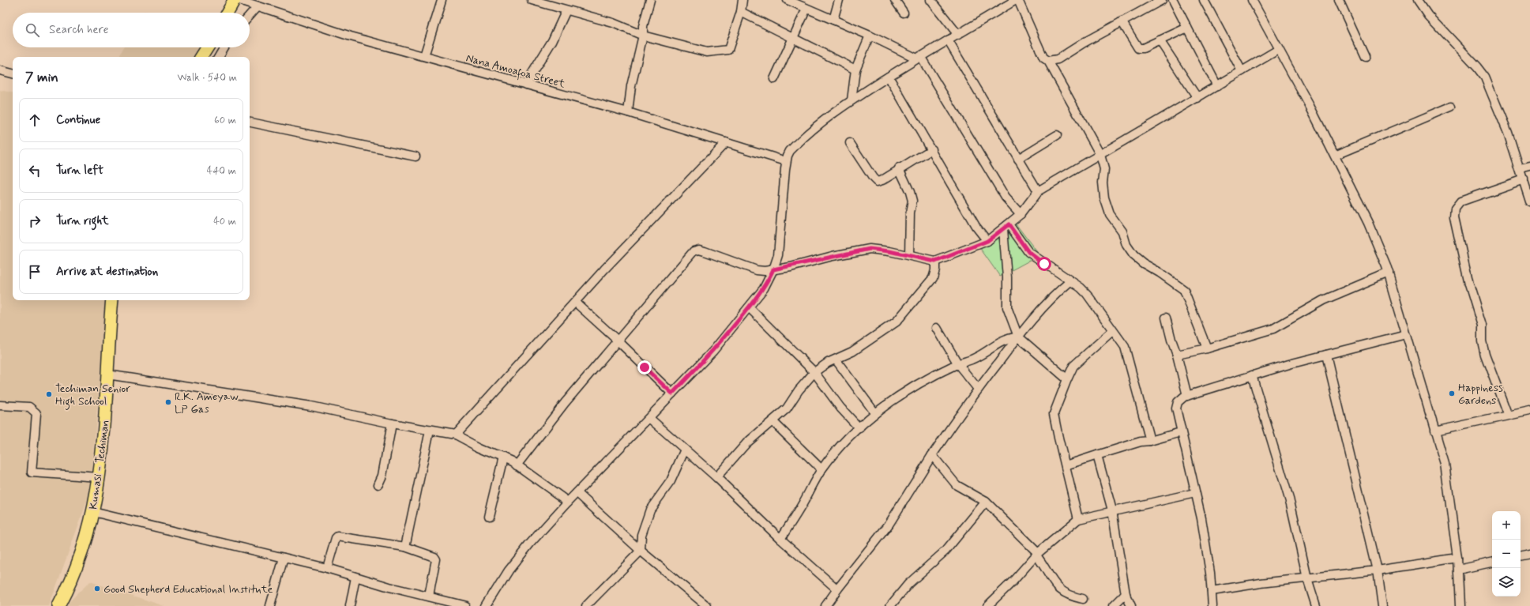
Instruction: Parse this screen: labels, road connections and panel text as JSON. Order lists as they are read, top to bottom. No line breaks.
{"streets":{"highway":["Kumasi - Techiman"],"street":["Nana Amoafoa Street"]},"places":["Happiness Gardens","Techiman Senior High School","R.K. Ameyaw LP Gas","Good Shepherd Educational Institute"],"page":{"search":"Search here","heading":["7 min","Walk · 540 m"],"list":[["Continue","60 m"],["Turn left","440 m"],["Turn right","40 m"],"Arrive at destination"],"map_buttons":["+","−"]}}
